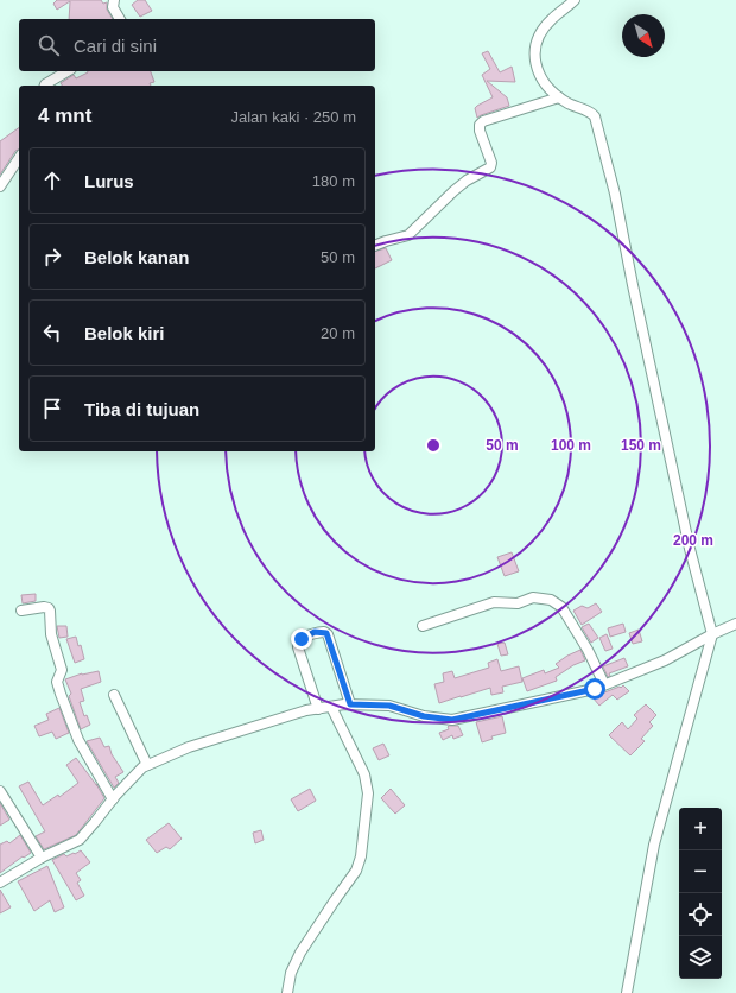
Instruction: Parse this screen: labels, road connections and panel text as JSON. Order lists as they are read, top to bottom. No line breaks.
{"north":"bottom right","page":{"search":"Cari di sini","heading":["4 mnt","Jalan kaki · 250 m"],"list":[["Lurus","180 m"],["Belok kanan","50 m"],["Belok kiri","20 m"],"Tiba di tujuan"],"map_buttons":["+","−"]},"rings":["50 m","100 m","150 m","200 m"]}
